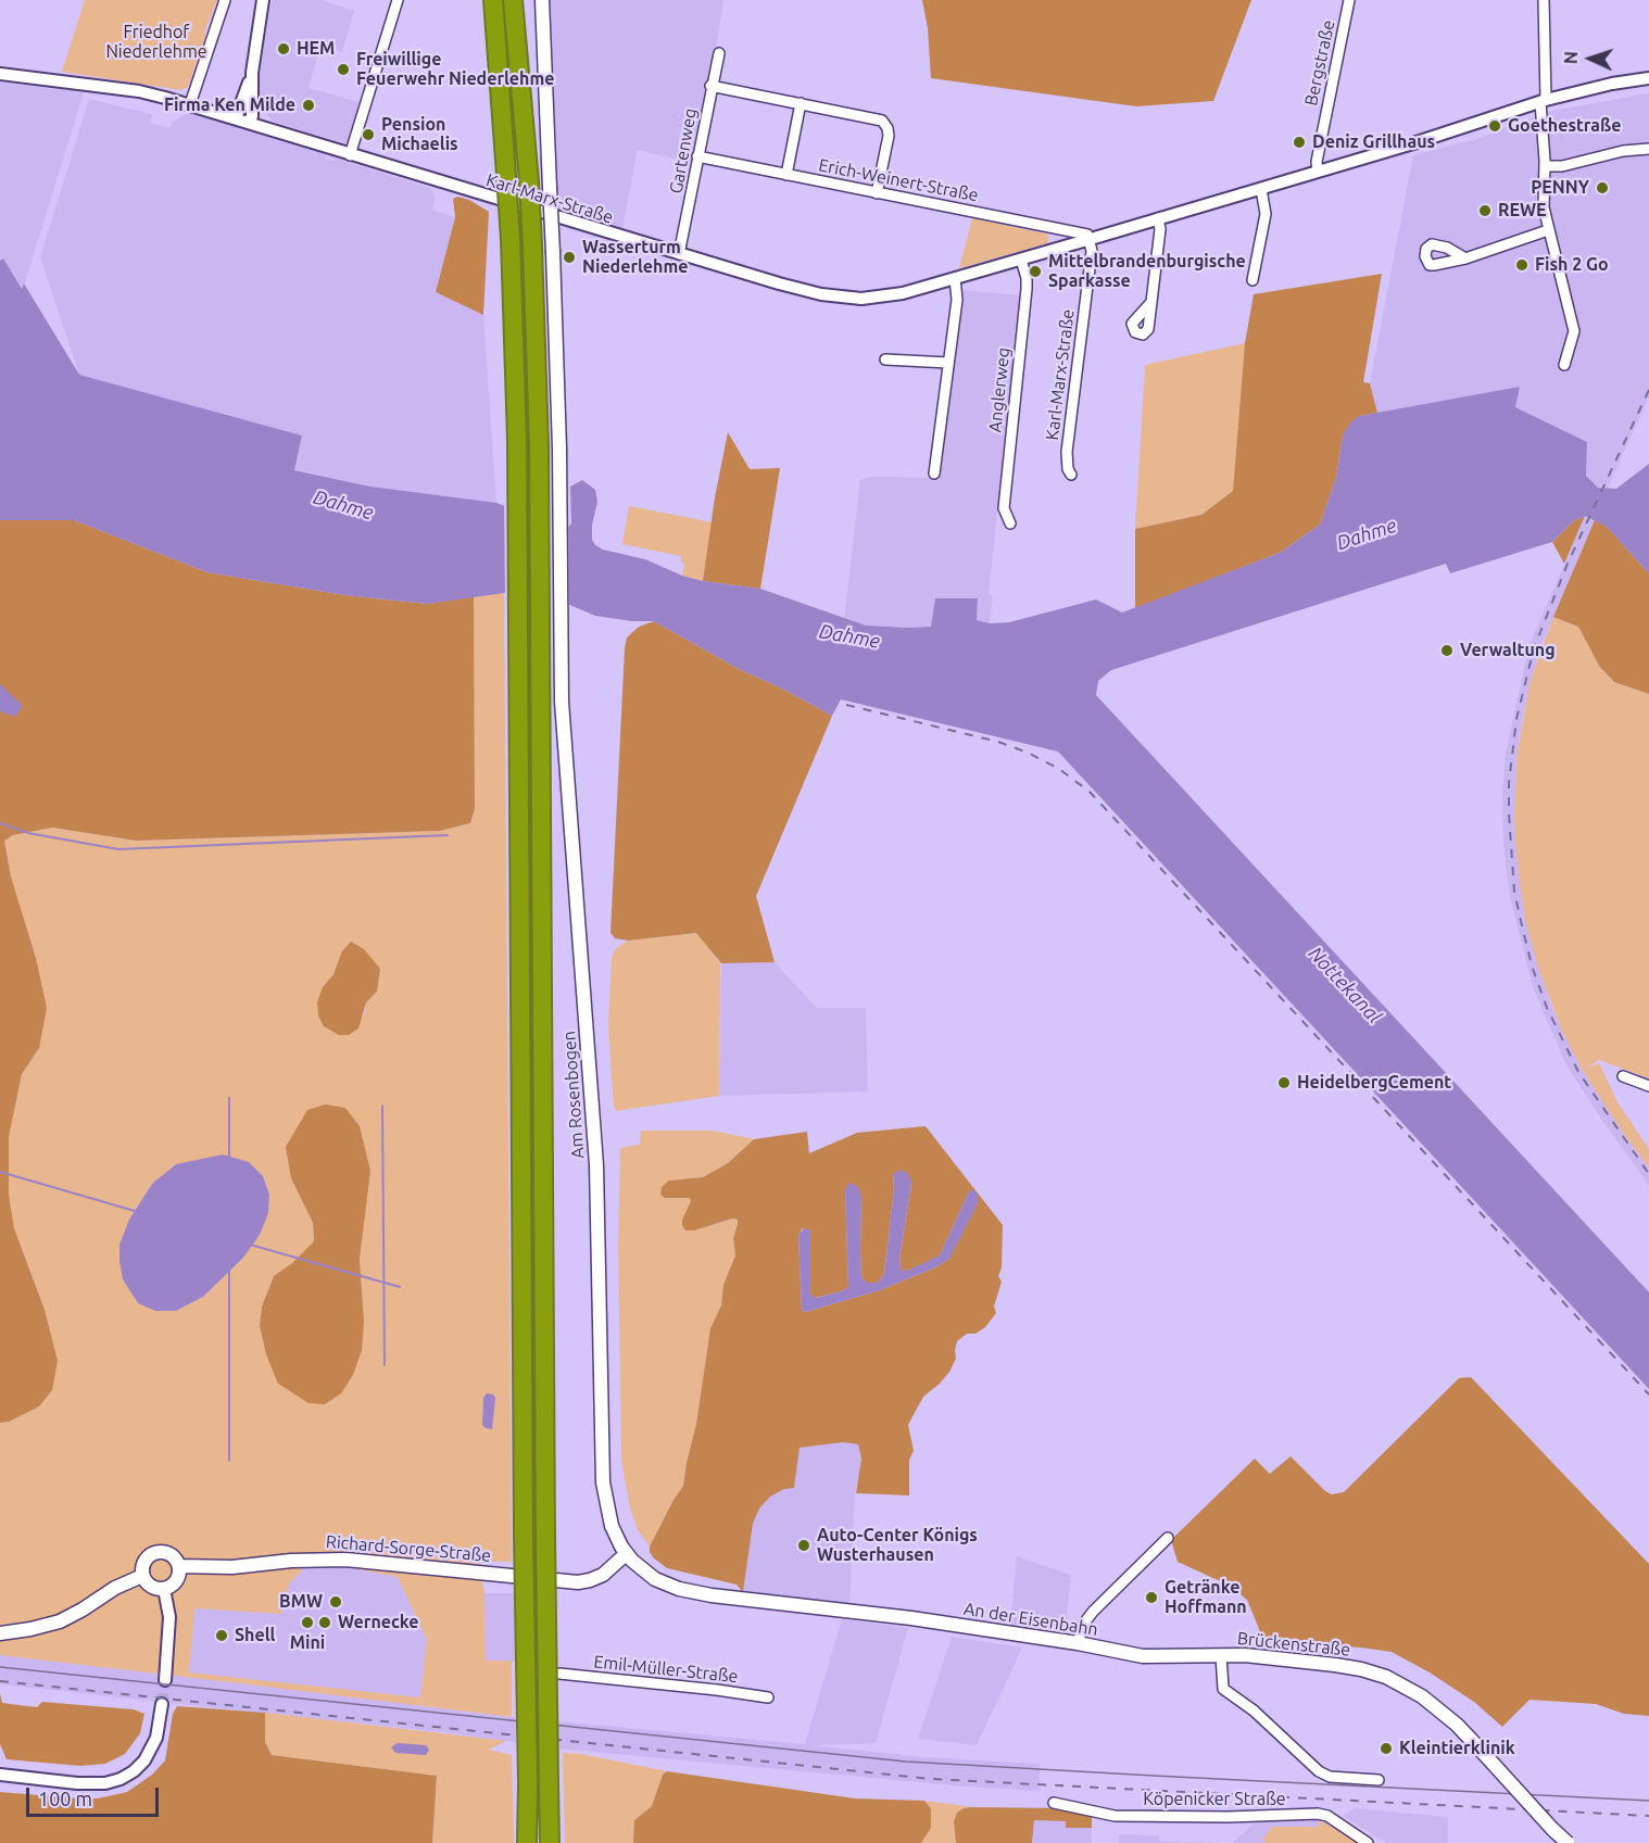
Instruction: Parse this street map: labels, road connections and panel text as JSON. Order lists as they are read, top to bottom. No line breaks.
{"streets":{"main road":["Am Rosenbogen","Richard-Sorge-Straße","An der Eisenbahn","Brückenstraße"],"street":["Bergstraße","Gartenweg","Erich-Weinert-Straße","Karl-Marx-Straße","Anglerweg","Emil-Müller-Straße","Köpenicker Straße"]},"crossings":[["Bergstraße","Karl-Marx-Straße"],["Gartenweg","Erich-Weinert-Straße"],["Gartenweg","Karl-Marx-Straße"],["Erich-Weinert-Straße","Karl-Marx-Straße"],["Karl-Marx-Straße","Anglerweg"],["Am Rosenbogen","Richard-Sorge-Straße"],["Am Rosenbogen","An der Eisenbahn"],["Richard-Sorge-Straße","An der Eisenbahn"],["An der Eisenbahn","Brückenstraße"]],"water":["Dahme","Nottekanal"],"parks":["Friedhof Niederlehme"],"places":["HEM","Freiwillige Feuerwehr Niederlehme","Firma Ken Milde","Goethestraße","Pension Michaelis","Deniz Grillhaus","PENNY","REWE","Wasserturm Niederlehme","Fish 2 Go","Mittelbrandenburgische Sparkasse","Verwaltung","HeidelbergCement","Auto-Center Königs Wusterhausen","Getränke Hoffmann","BMW","Mini","Wernecke","Shell","Kleintierklinik"],"scale_bar":"100 m","north":"left"}
